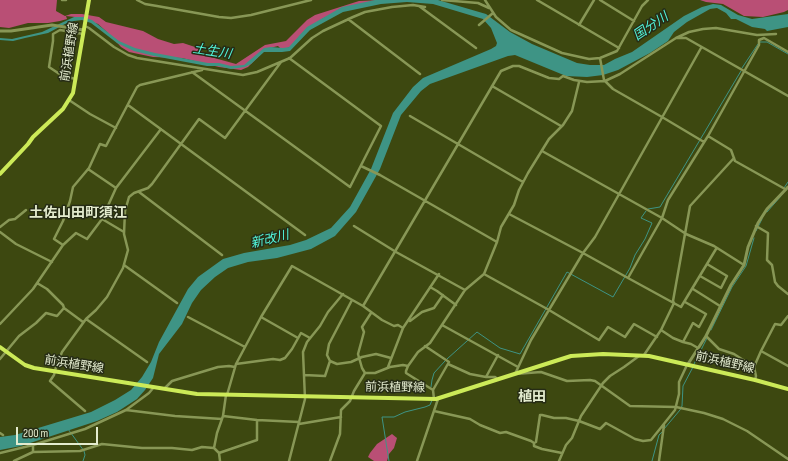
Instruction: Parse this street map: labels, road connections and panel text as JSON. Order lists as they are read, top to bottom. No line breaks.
{"streets":{"main road":["前浜植野線"]},"districts":["土佐山田町須江","植田"],"water":["国分川","土生川","新改川"],"scale_bar":"200 m"}
